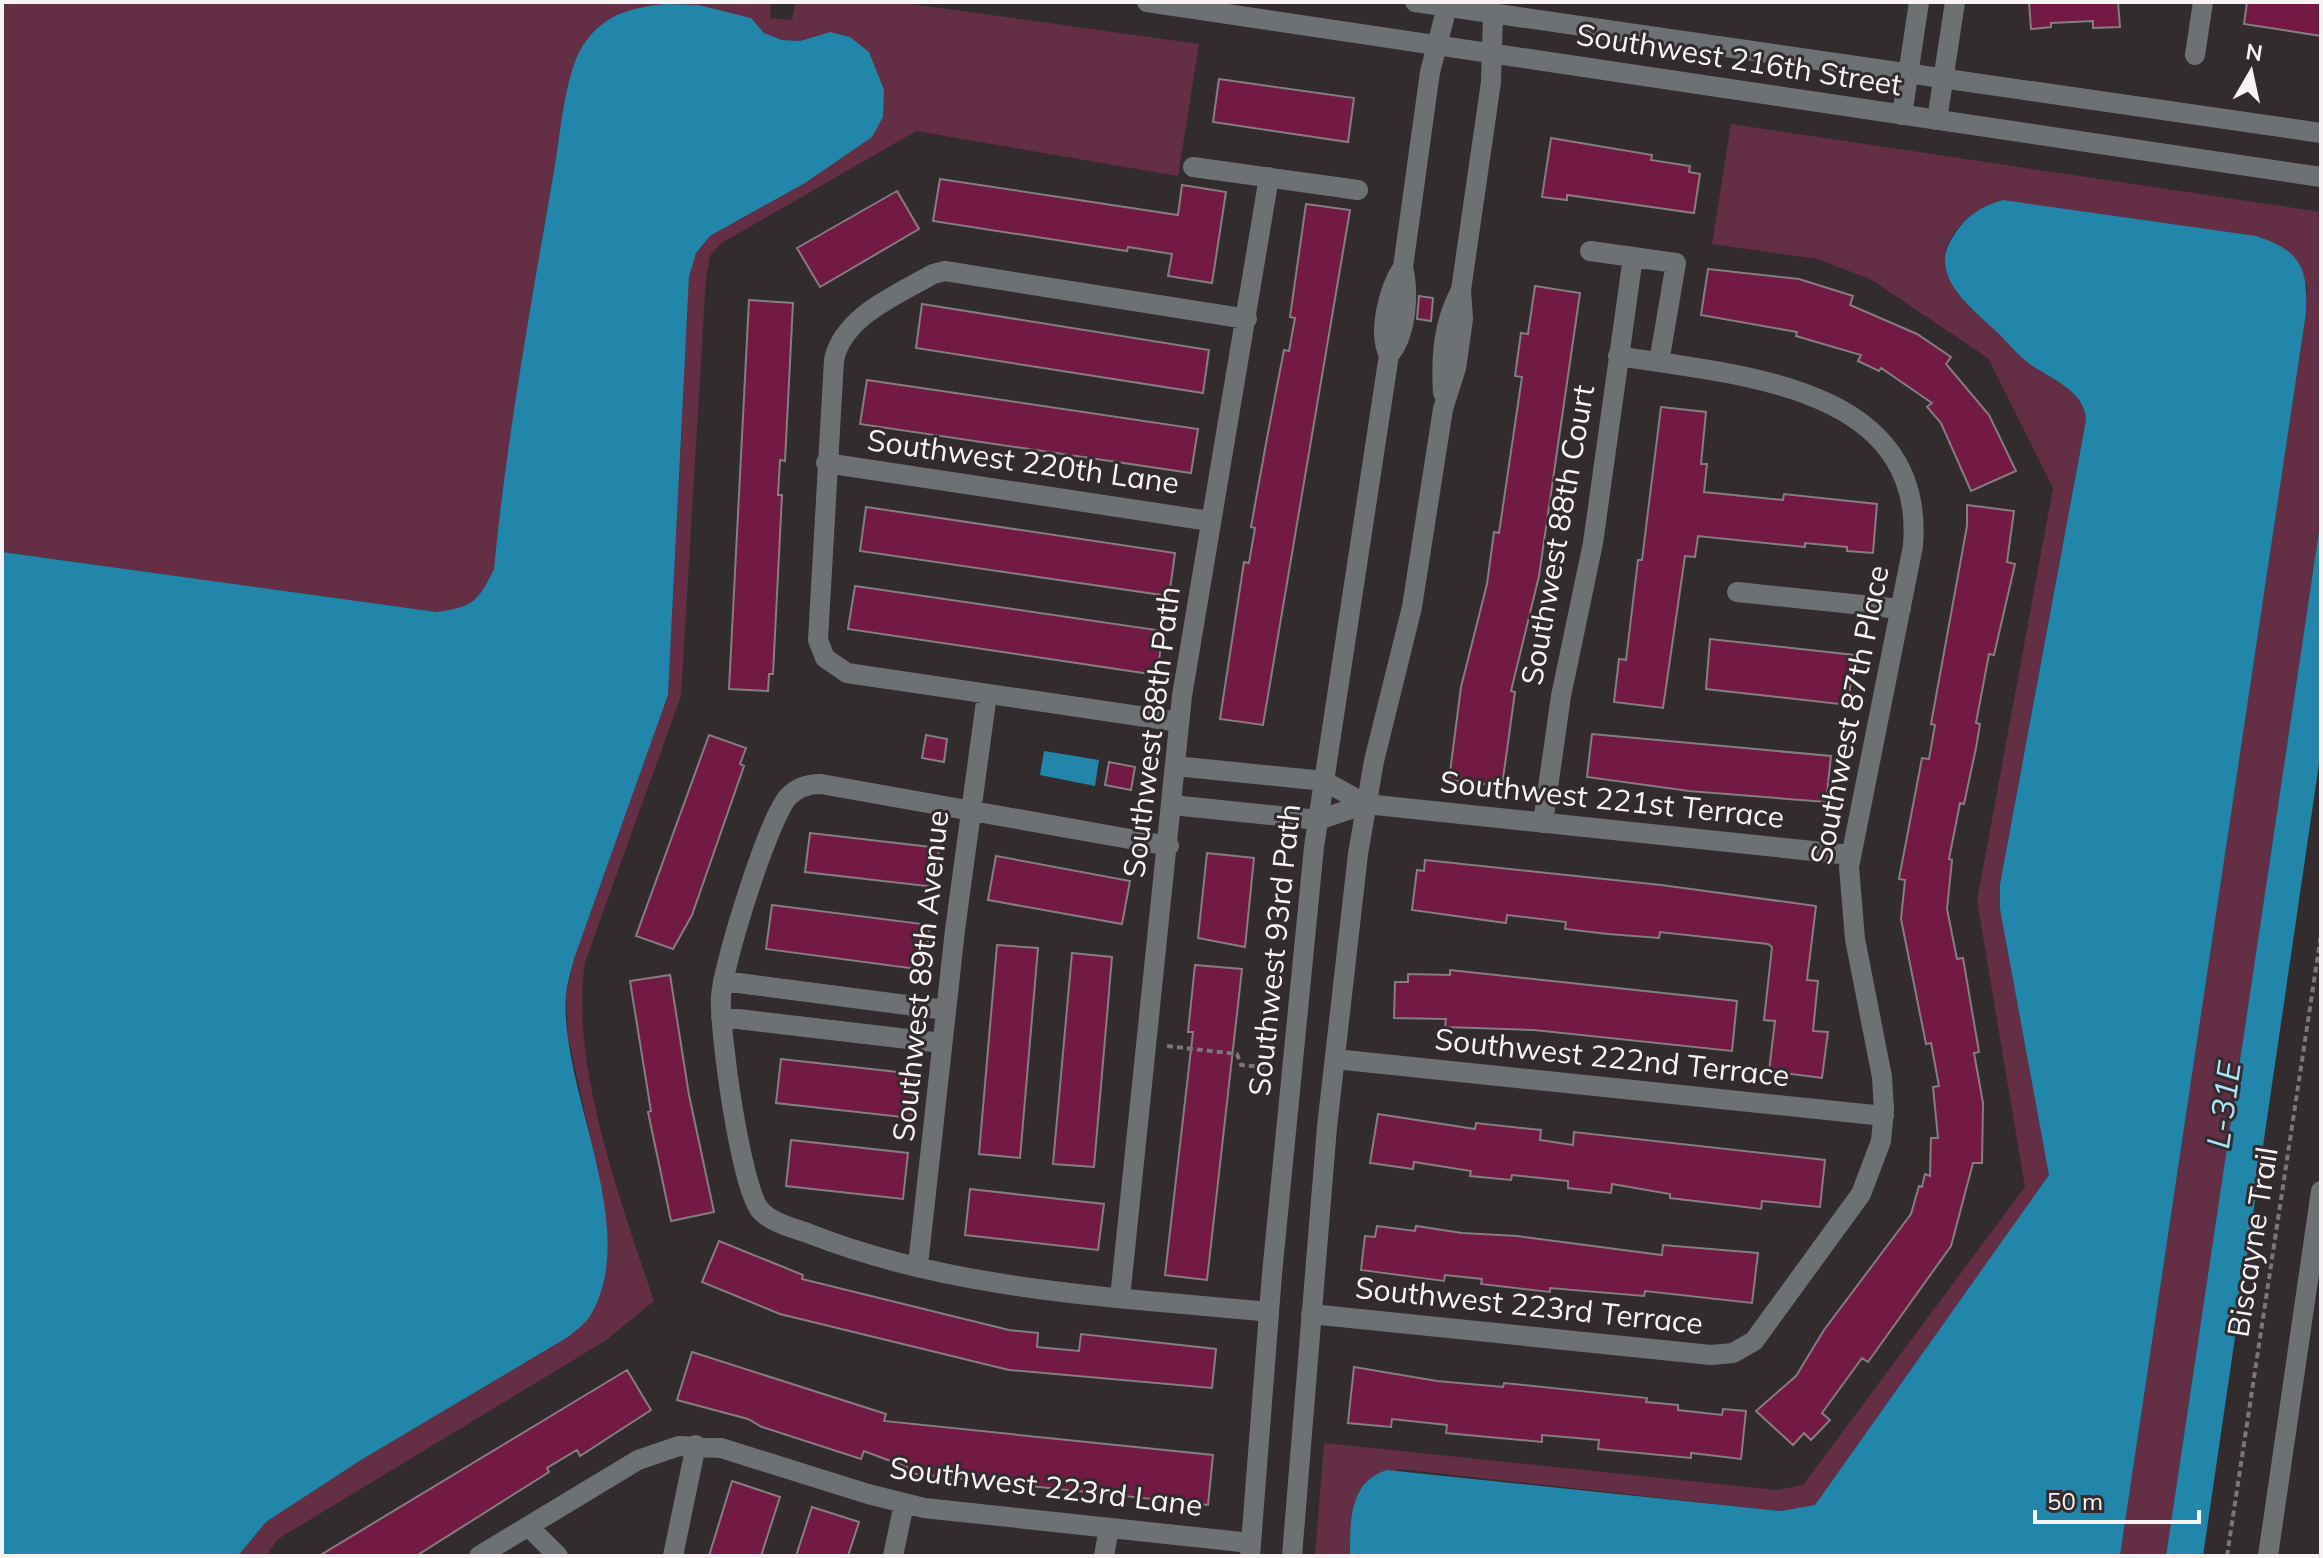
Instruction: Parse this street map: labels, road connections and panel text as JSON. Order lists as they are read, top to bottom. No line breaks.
{"streets":{"street":["Southwest 216th Street","Southwest 220th Lane","Southwest 88th Court","Southwest 87th Place","Southwest 88th Path","Southwest 221st Terrace","Southwest 93rd Path","Southwest 89th Avenue","Southwest 222nd Terrace","Southwest 223rd Terrace","Southwest 223rd Lane"],"path":["Biscayne Trail"]},"crossings":[["Southwest 216th Street","Southwest 93rd Path"],["Southwest 220th Lane","Southwest 88th Path"],["Southwest 88th Court","Southwest 221st Terrace"],["Southwest 87th Place","Southwest 221st Terrace"],["Southwest 87th Place","Southwest 222nd Terrace"],["Southwest 87th Place","Southwest 223rd Terrace"],["Southwest 88th Path","Southwest 221st Terrace"],["Southwest 221st Terrace","Southwest 93rd Path"],["Southwest 93rd Path","Southwest 223rd Lane"]],"water":["L-31E"],"scale_bar":"50 m","north":"top"}
